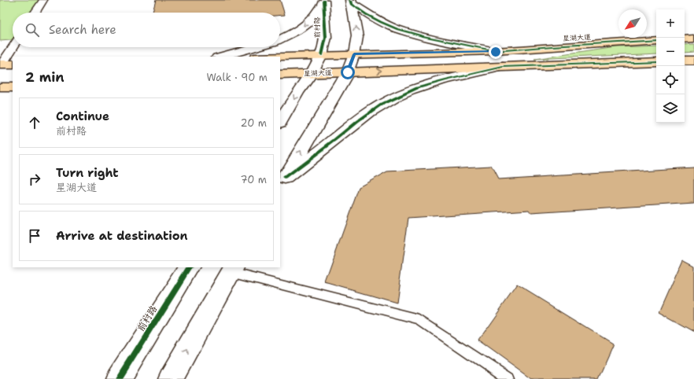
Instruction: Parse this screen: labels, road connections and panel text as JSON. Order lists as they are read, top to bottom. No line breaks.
{"streets":{"main road":["前村路","星湖大道"]},"crossings":[["前村路","星湖大道"]],"north":"bottom left","page":{"map_buttons":["+","−"],"search":"Search here","heading":["2 min","Walk · 90 m"],"list":[["Continue","前村路","20 m"],["Turn right","星湖大道","70 m"],"Arrive at destination"]}}
